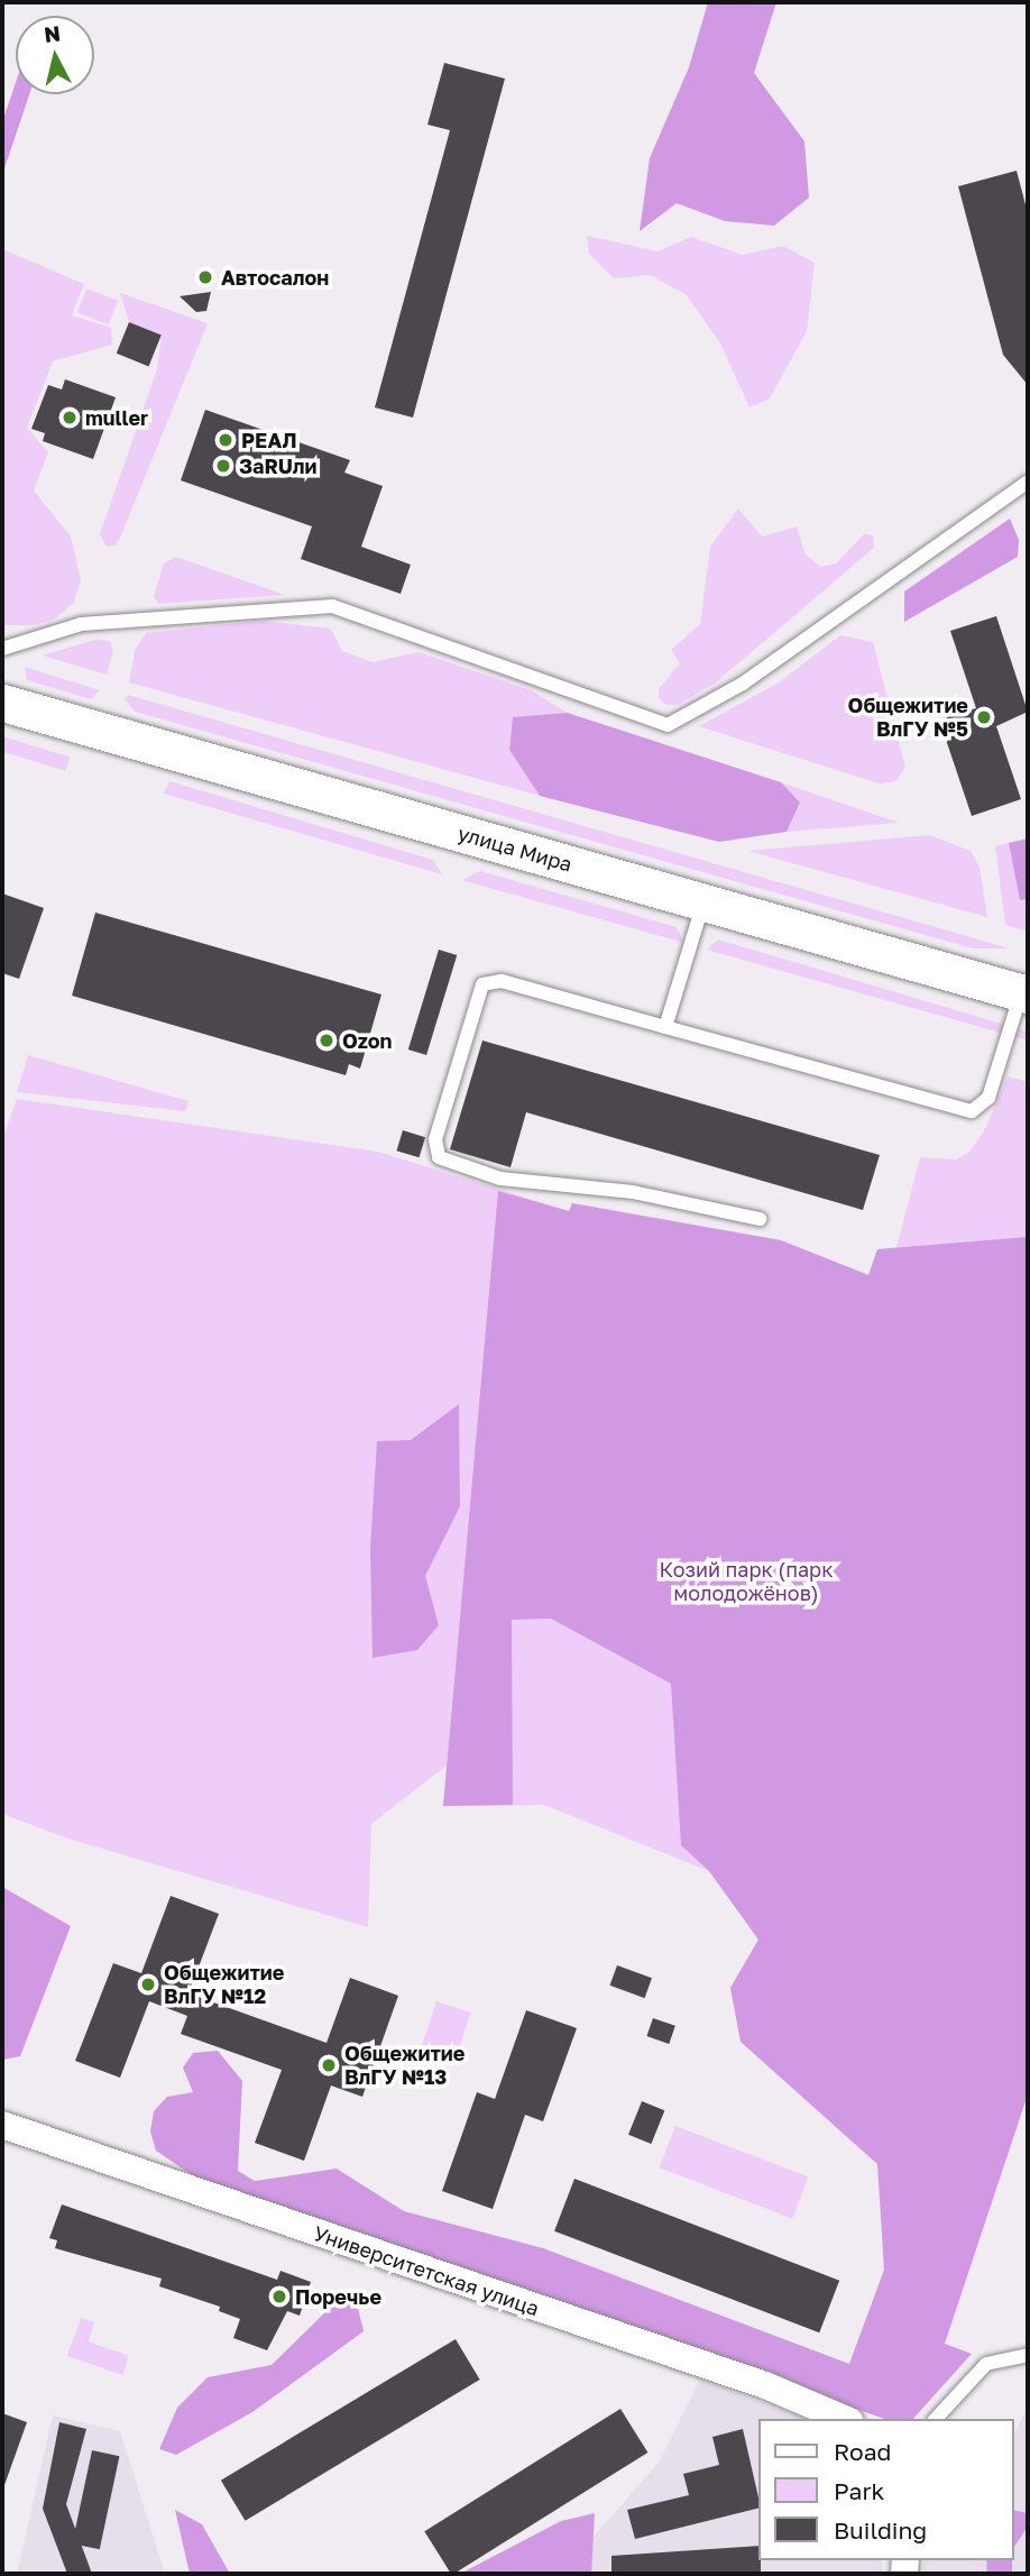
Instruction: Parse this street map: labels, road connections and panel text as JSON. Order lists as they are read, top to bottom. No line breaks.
{"streets":{"main road":["улица Мира"],"street":["Университетская улица"]},"parks":["Козий парк (парк молодожёнов)"],"places":["Автосалон","muller","РЕАЛ","ЗаRUли","Общежитие ВлГУ №5","Ozon","Общежитие ВлГУ №12","Общежитие ВлГУ №13","Поречье"],"legend":["Road","Park","Building"],"north":"top"}
